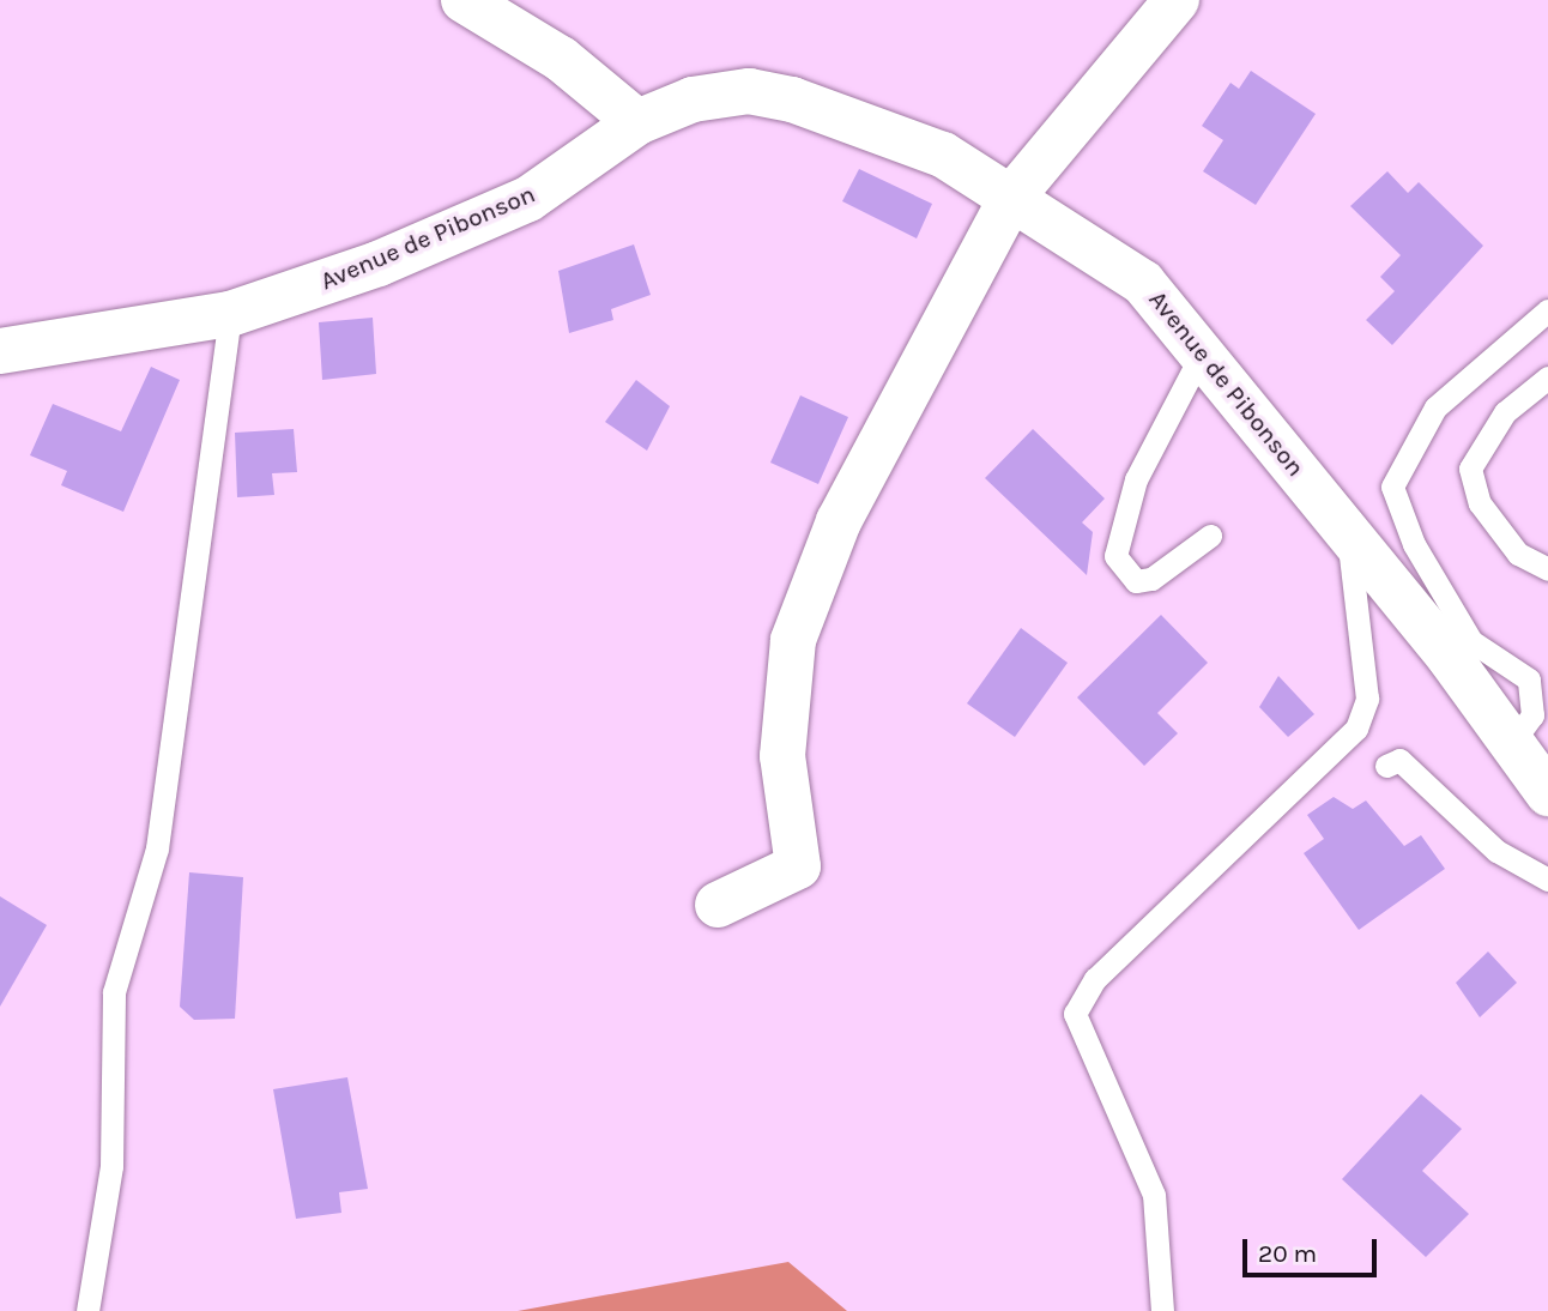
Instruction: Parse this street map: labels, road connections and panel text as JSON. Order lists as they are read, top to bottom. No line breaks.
{"streets":{"street":["Avenue de Pibonson"]},"scale_bar":"20 m"}
